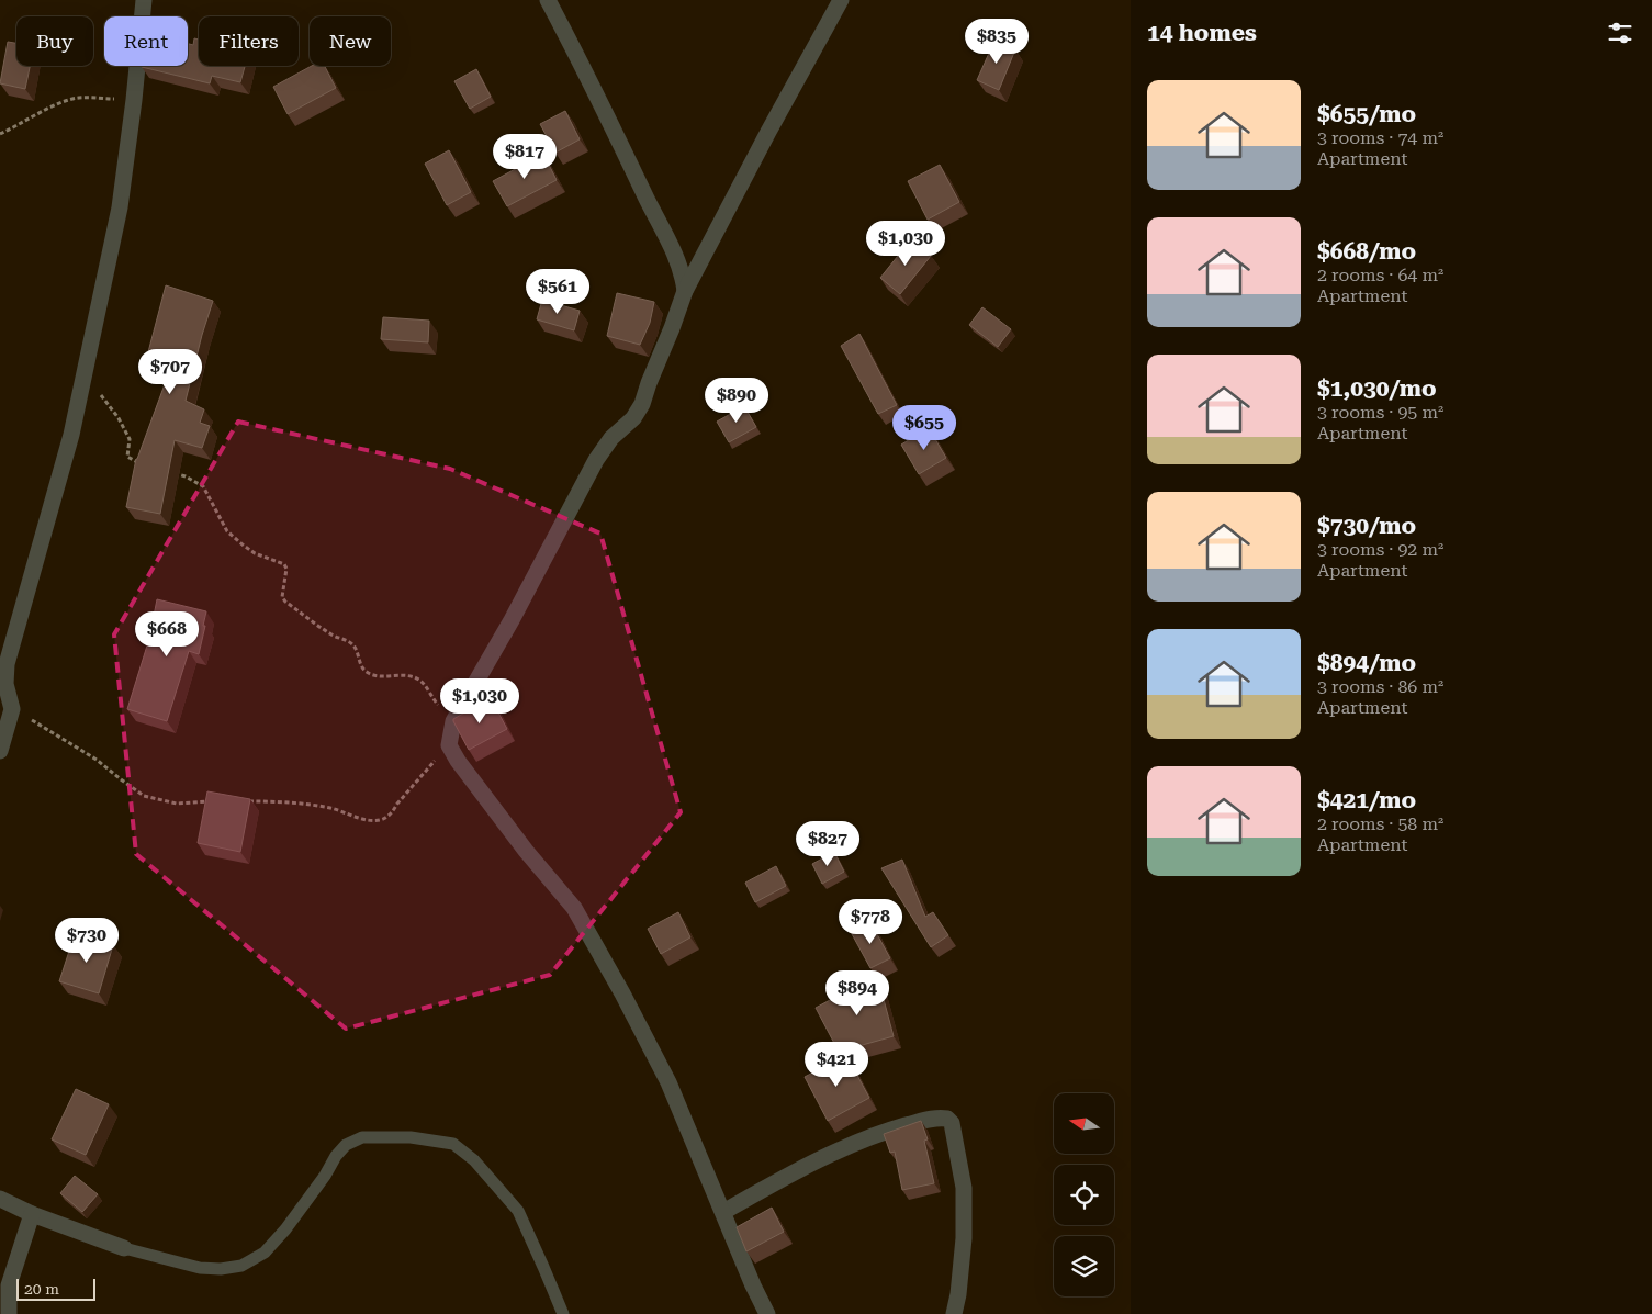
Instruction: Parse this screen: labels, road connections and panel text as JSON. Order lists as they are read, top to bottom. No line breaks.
{"scale_bar":"20 m","north":"left","page":{"heading":"14 homes","chip":["Buy","Rent","Filters","New"],"price":["$835","$817","$1,030","$561","$707","$890","$655","$668","$1,030","$827","$778","$730","$894","$421"],"list":[{"name":"$655/mo","note":"3 rooms · 74 m² · Apartment"},{"name":"$668/mo","note":"2 rooms · 64 m² · Apartment"},{"name":"$1,030/mo","note":"3 rooms · 95 m² · Apartment"},{"name":"$730/mo","note":"3 rooms · 92 m² · Apartment"},{"name":"$894/mo","note":"3 rooms · 86 m² · Apartment"},{"name":"$421/mo","note":"2 rooms · 58 m² · Apartment"}],"scale":"20 m"}}
